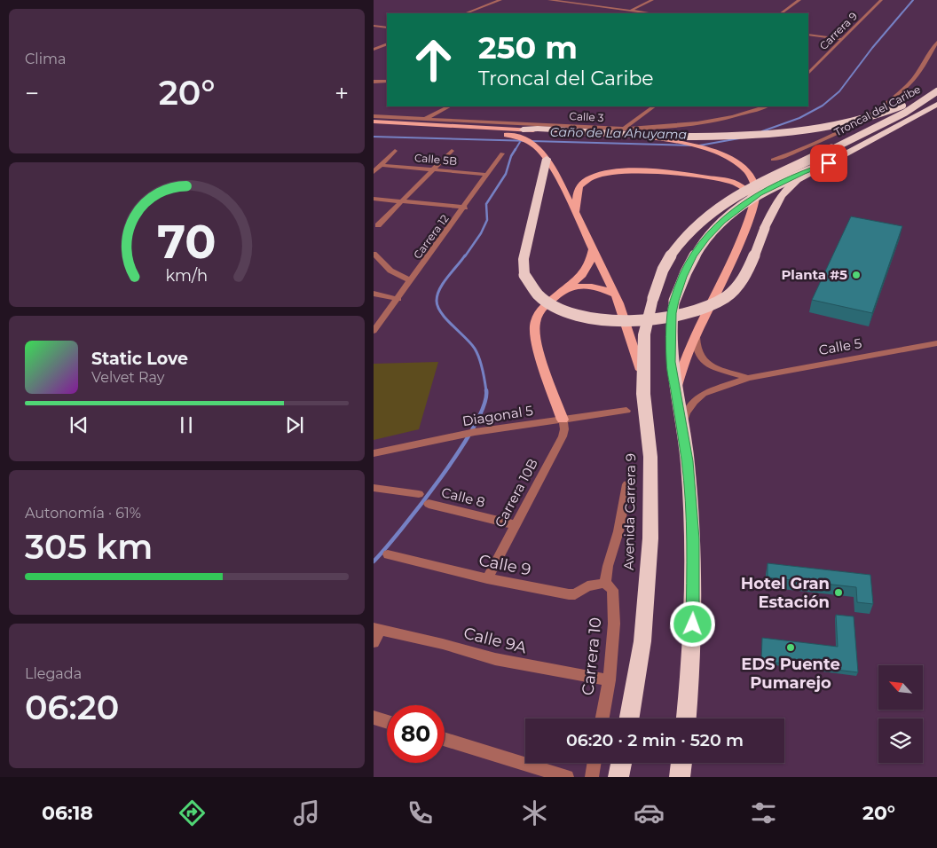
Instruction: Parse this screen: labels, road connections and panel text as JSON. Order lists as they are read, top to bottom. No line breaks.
{"streets":{"highway":["Troncal del Caribe","Avenida Carrera 9"],"street":["Carrera 9","Calle 3","Calle 5B","Carrera 12","Calle 5","Diagonal 5","Carrera 10B","Calle 8","Calle 9","Calle 9A","Carrera 10"]},"crossings":[["Troncal del Caribe","Avenida Carrera 9"],["Calle 5B","Carrera 12"],["Diagonal 5","Carrera 10B"],["Carrera 10B","Calle 8"],["Carrera 10B","Calle 9"],["Calle 9","Carrera 10"],["Calle 9A","Carrera 10"]],"water":["Caño de La Ahuyama"],"places":["Planta #5","Hotel Gran Estación","EDS Puente Pumarejo"],"north":"top left","page":{"tile":["Clima",["Autonomía · 61%","305 km"],["Llegada","06:20"]],"turn":["250 m","Troncal del Caribe"],"heat":["−","20°","+"],"song":["Static Love","Velvet Ray"],"limit":"80","trip":"06:20 · 2 min · 520 m","tabs":["06:18","20°"],"gauge":["70","km/h"]}}
